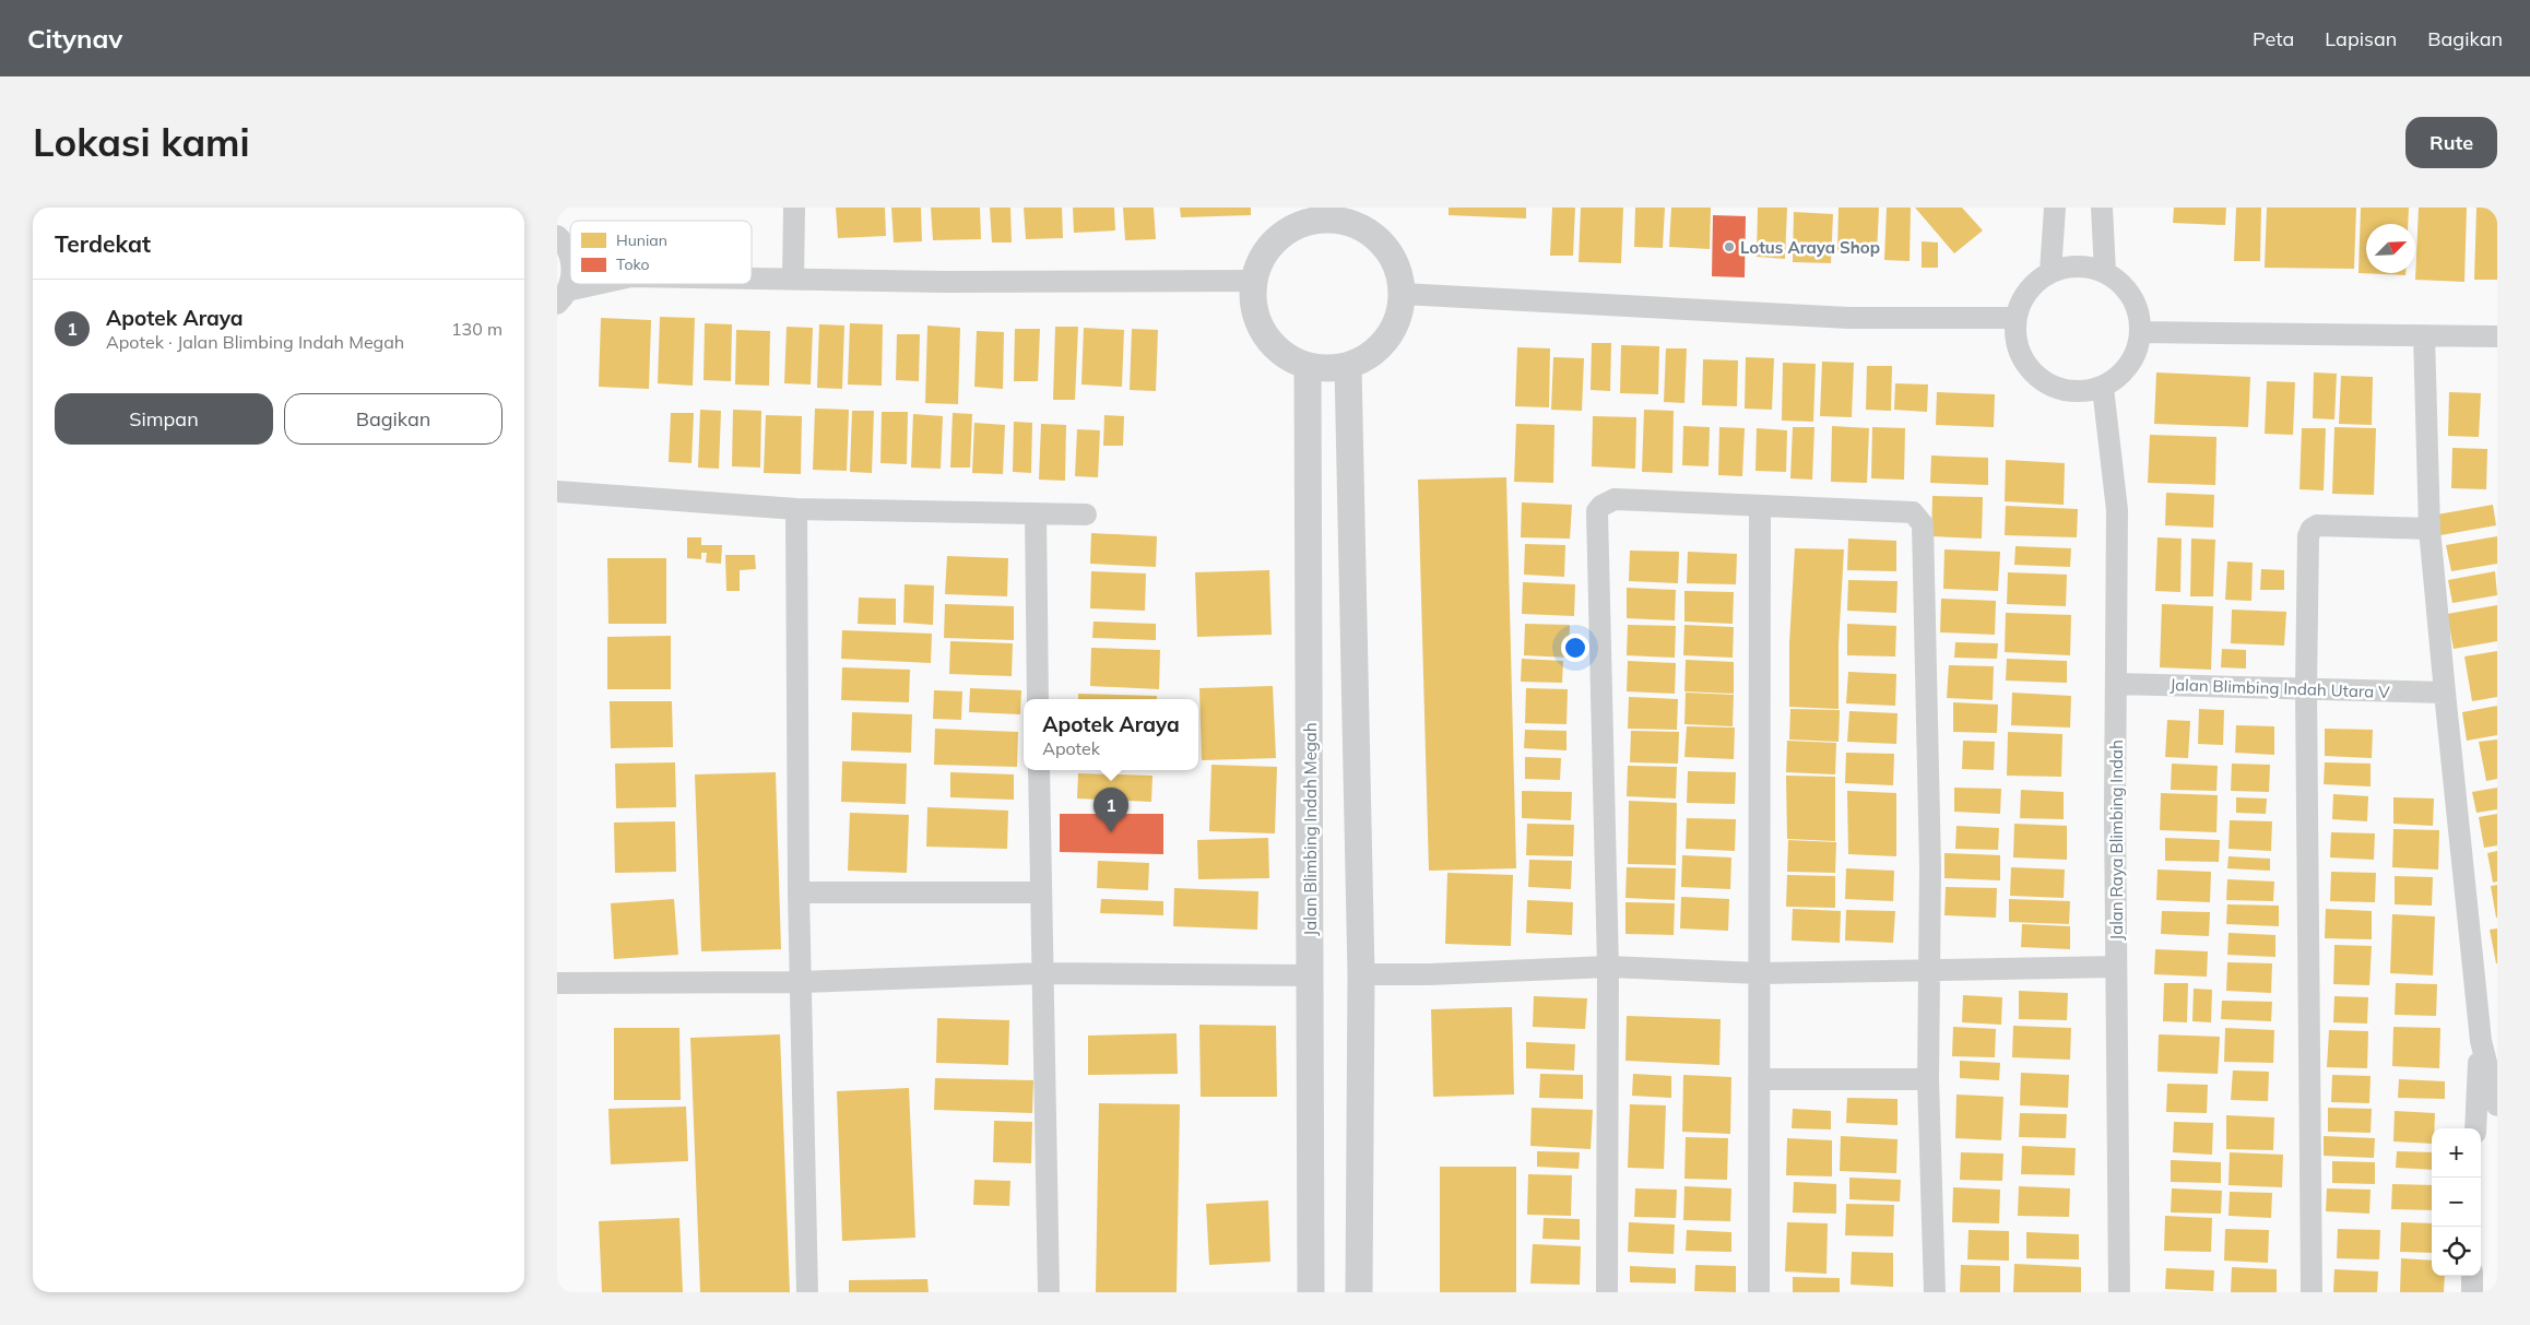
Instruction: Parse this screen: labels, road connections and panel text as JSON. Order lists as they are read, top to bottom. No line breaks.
{"streets":{"street":["Jalan Blimbing Indah Utara V","Jalan Blimbing Indah Megah","Jalan Raya Blimbing Indah"]},"crossings":[["Jalan Blimbing Indah Utara V","Jalan Raya Blimbing Indah"]],"places":["Lotus Araya Shop"],"legend":["Hunian","Toko"],"north":"top right","page":{"header":"Citynav","nav":["Peta","Lapisan","Bagikan"],"buttons":["Rute",["Simpan","Bagikan"]],"title":"Lokasi kami","heading":"Terdekat","list":[{"mark":"1","name":"Apotek Araya","note":"Apotek · Jalan Blimbing Indah Megah","value":"130 m"}],"popup":["Apotek Araya","Apotek"],"pins":"1","map_buttons":["+","−"]}}
